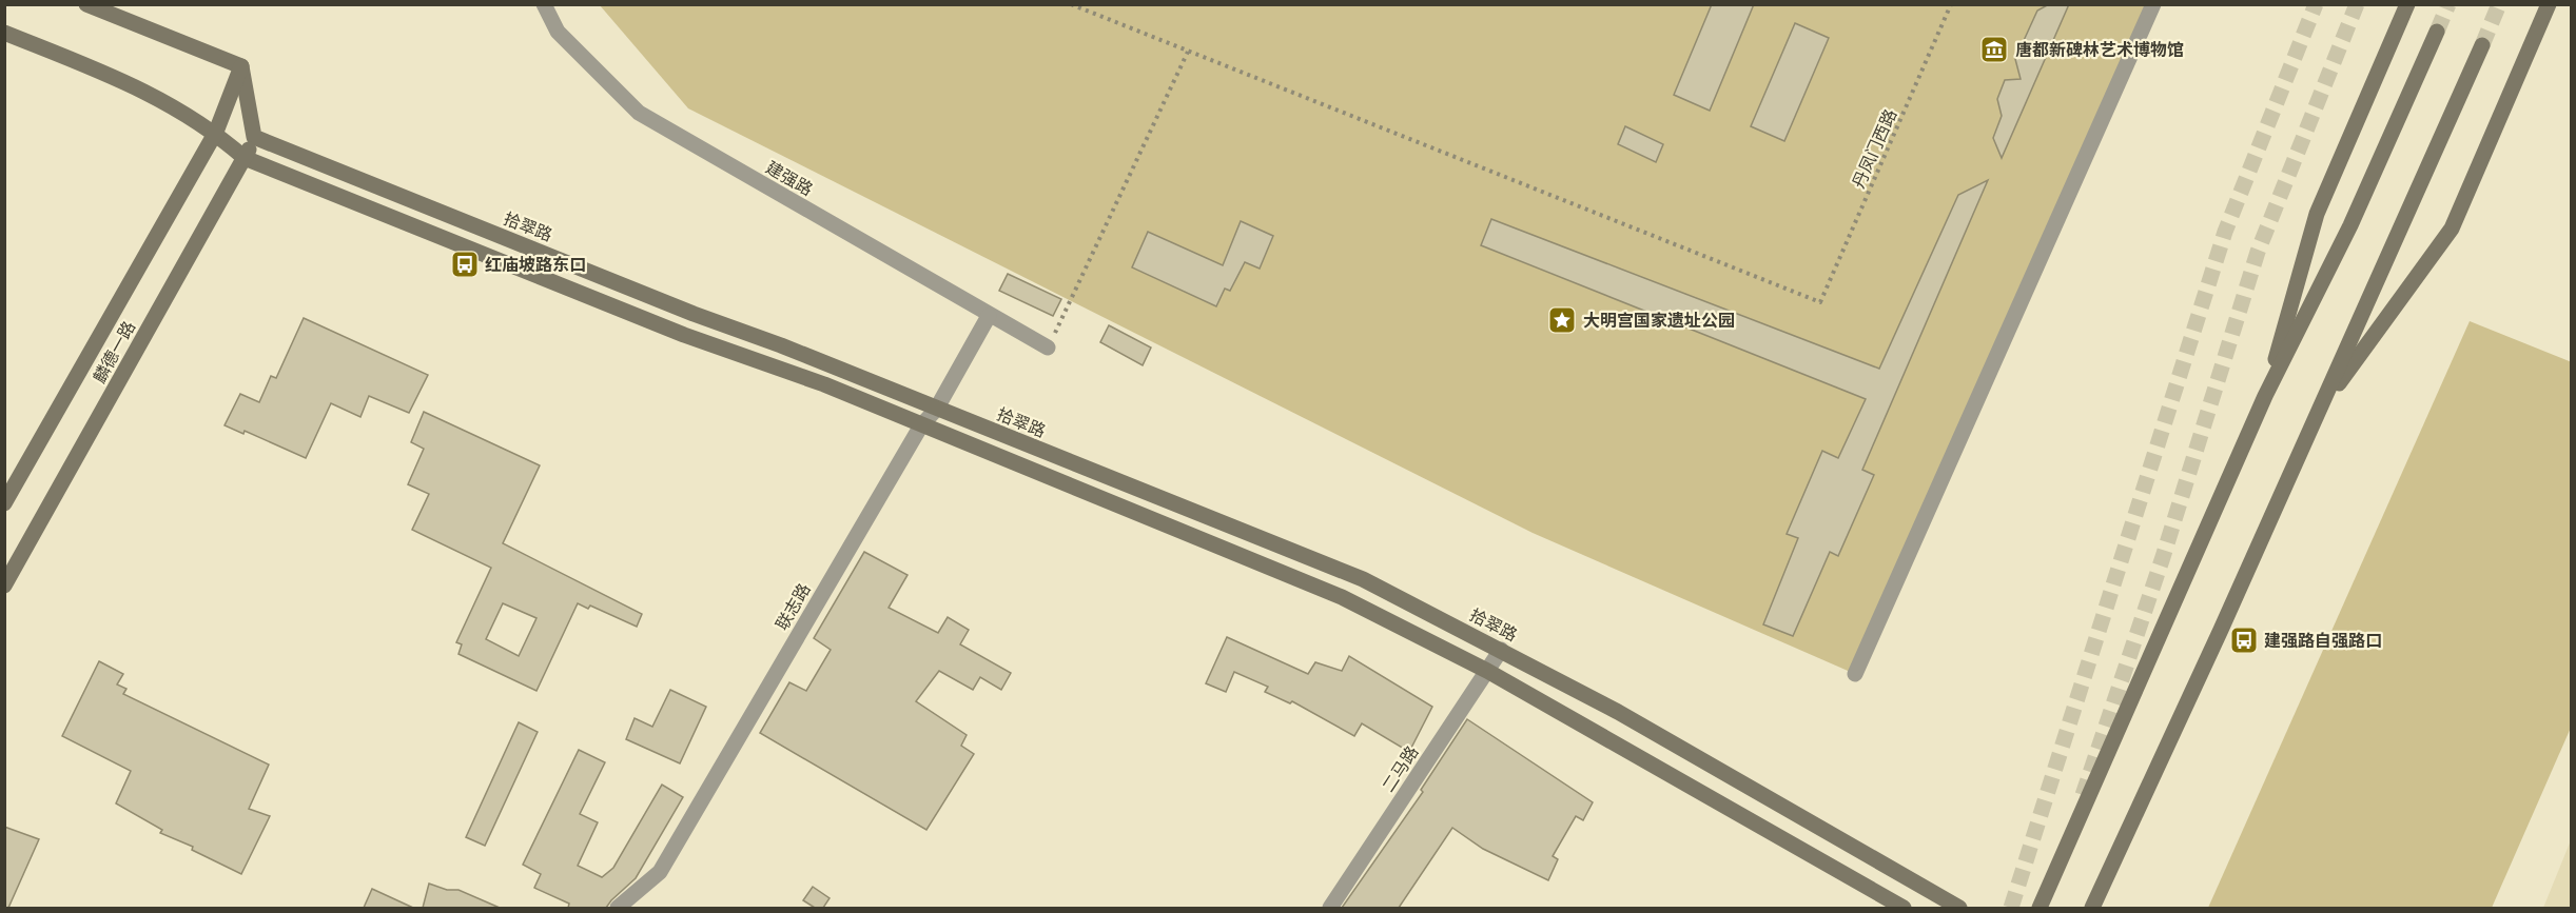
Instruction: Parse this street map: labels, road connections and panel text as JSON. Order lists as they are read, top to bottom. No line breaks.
{"streets":{"main road":["拾翠路","麟德一路"],"street":["建强路","联志路","二马路"],"path":["丹凤门西路"]},"crossings":[["建强路","联志路"],["拾翠路","麟德一路"],["拾翠路","联志路"],["拾翠路","二马路"]],"places":{"museum":["唐都新碑林艺术博物馆"],"bus stop":["红庙坡路东口","建强路自强路口"],"place":["大明宫国家遗址公园"]}}
